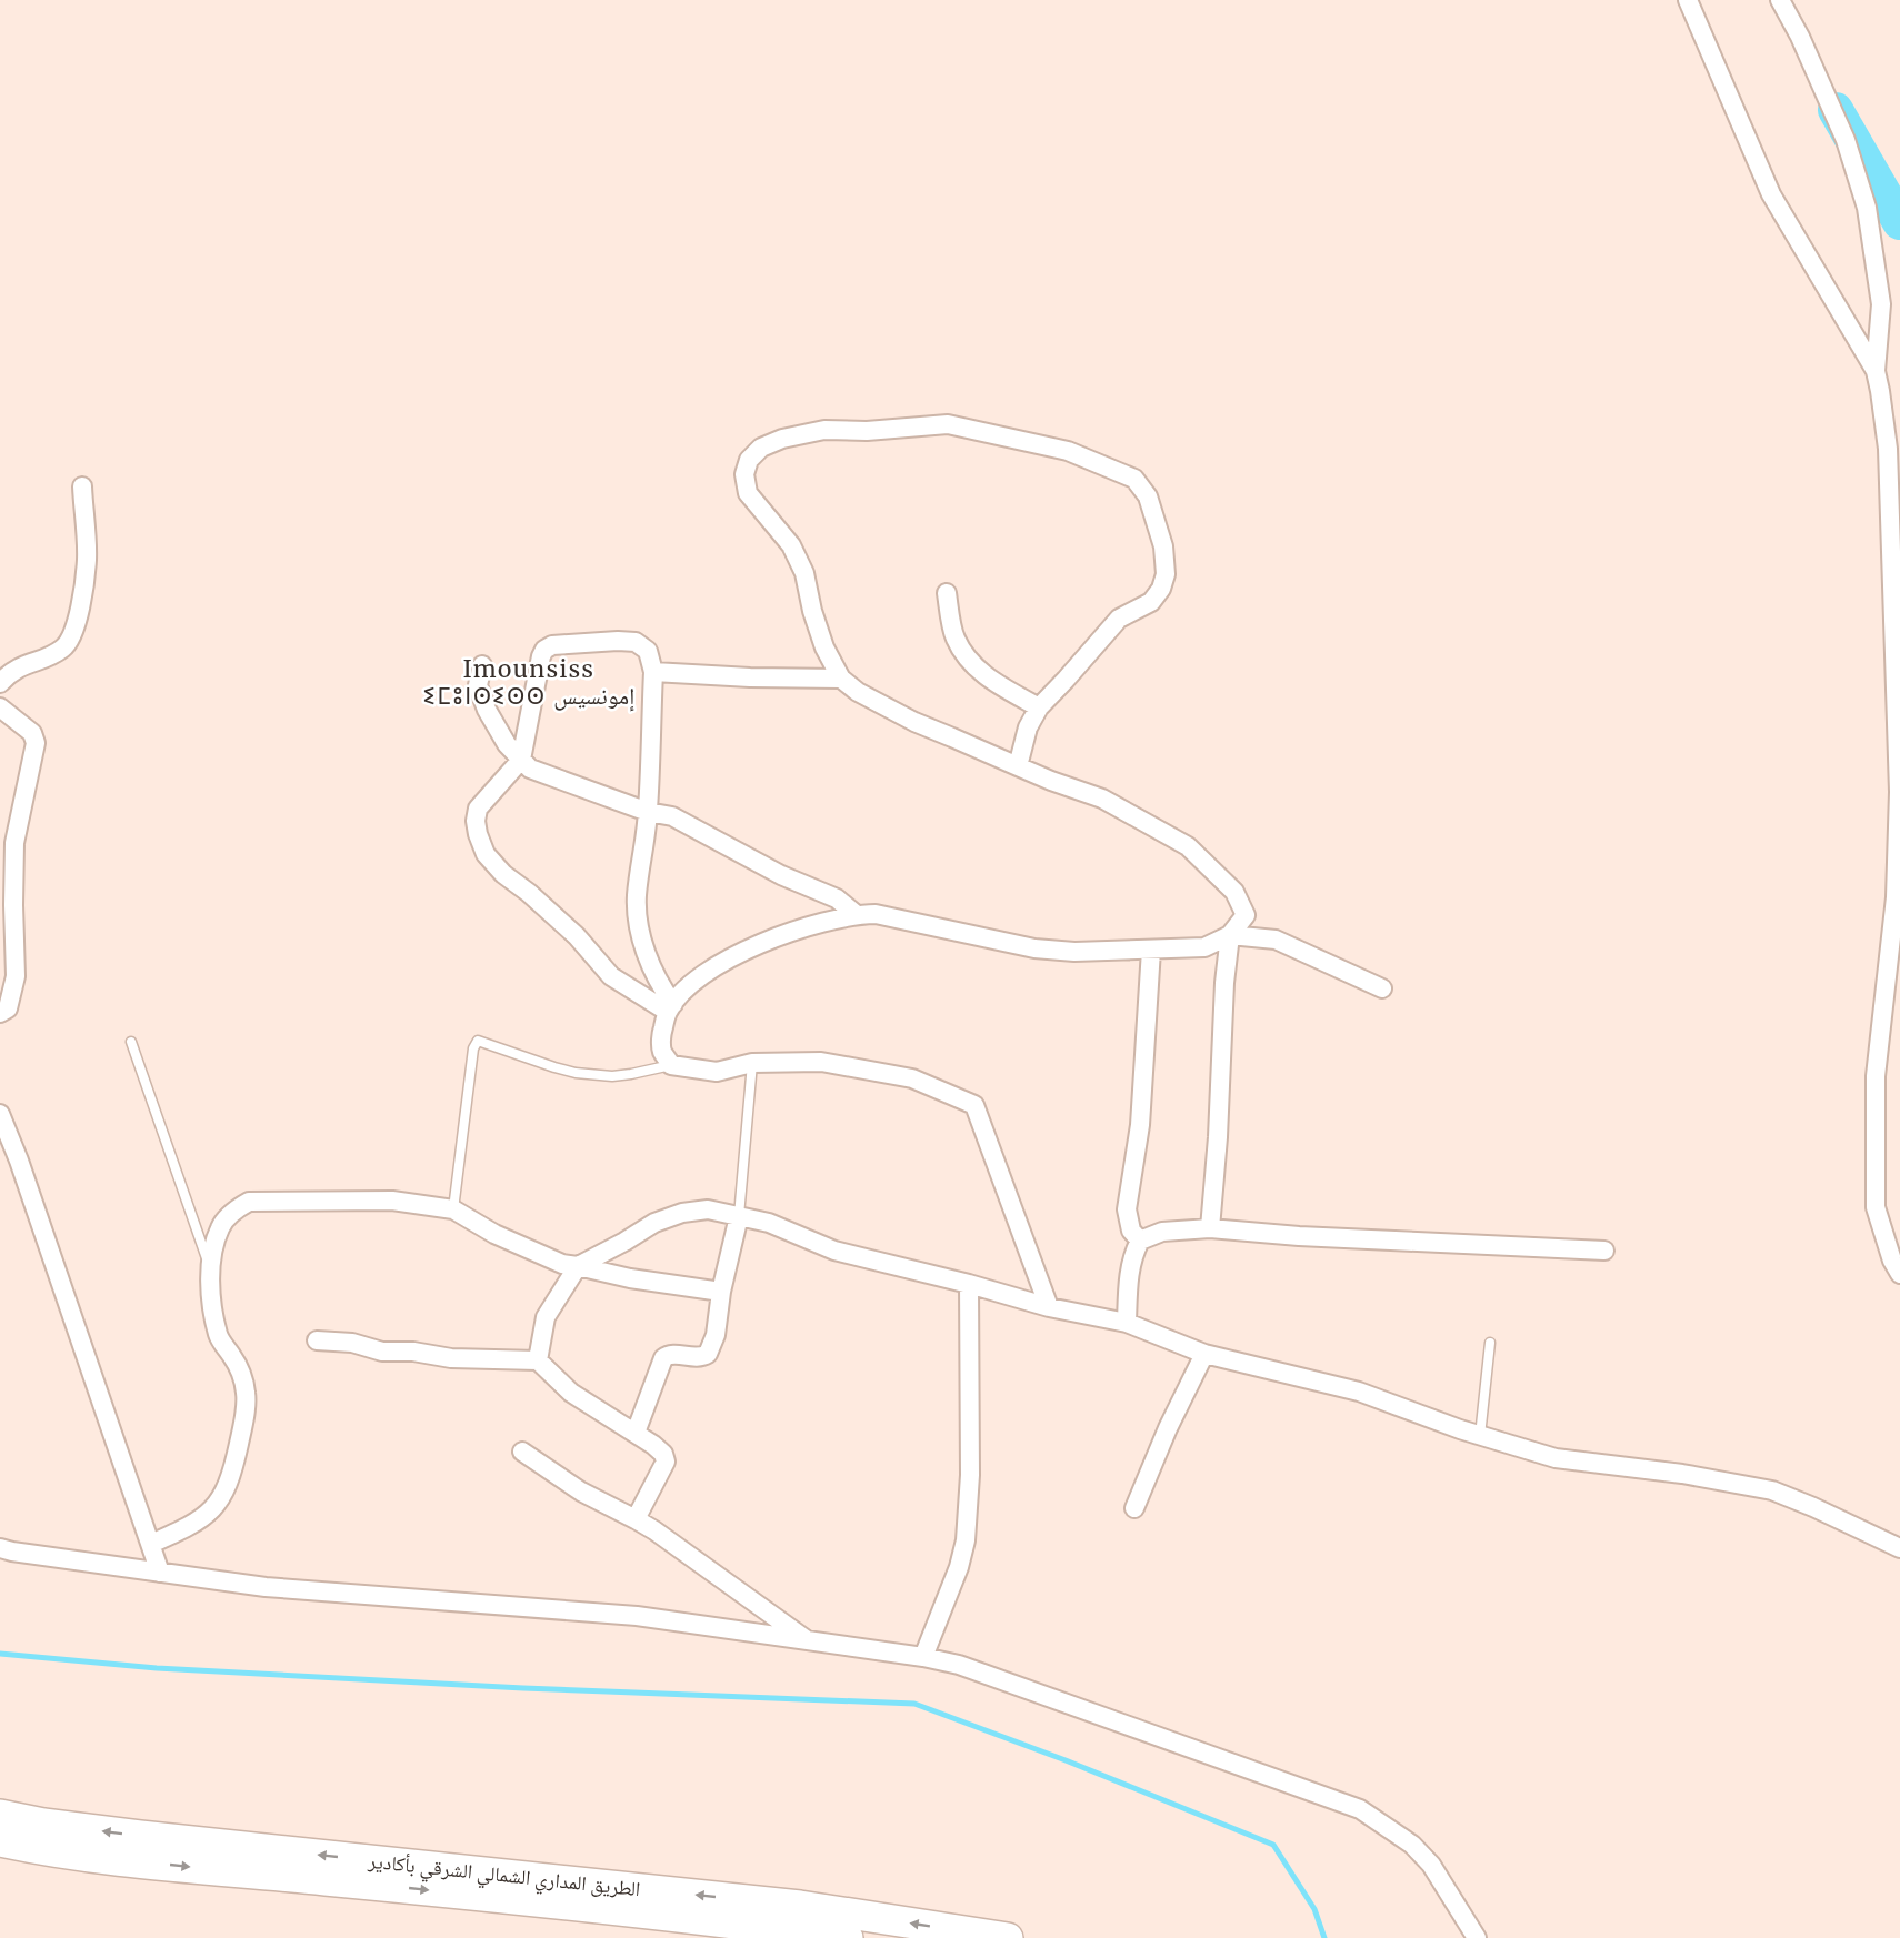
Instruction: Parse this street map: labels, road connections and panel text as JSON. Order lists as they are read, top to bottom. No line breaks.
{"streets":{"highway":["الطريق المداري الشمالي الشرقي بأكادير"]},"districts":["Imounsiss ⵉⵎⵓⵏⵙⵉⵙⵙ إمونسيس"]}
